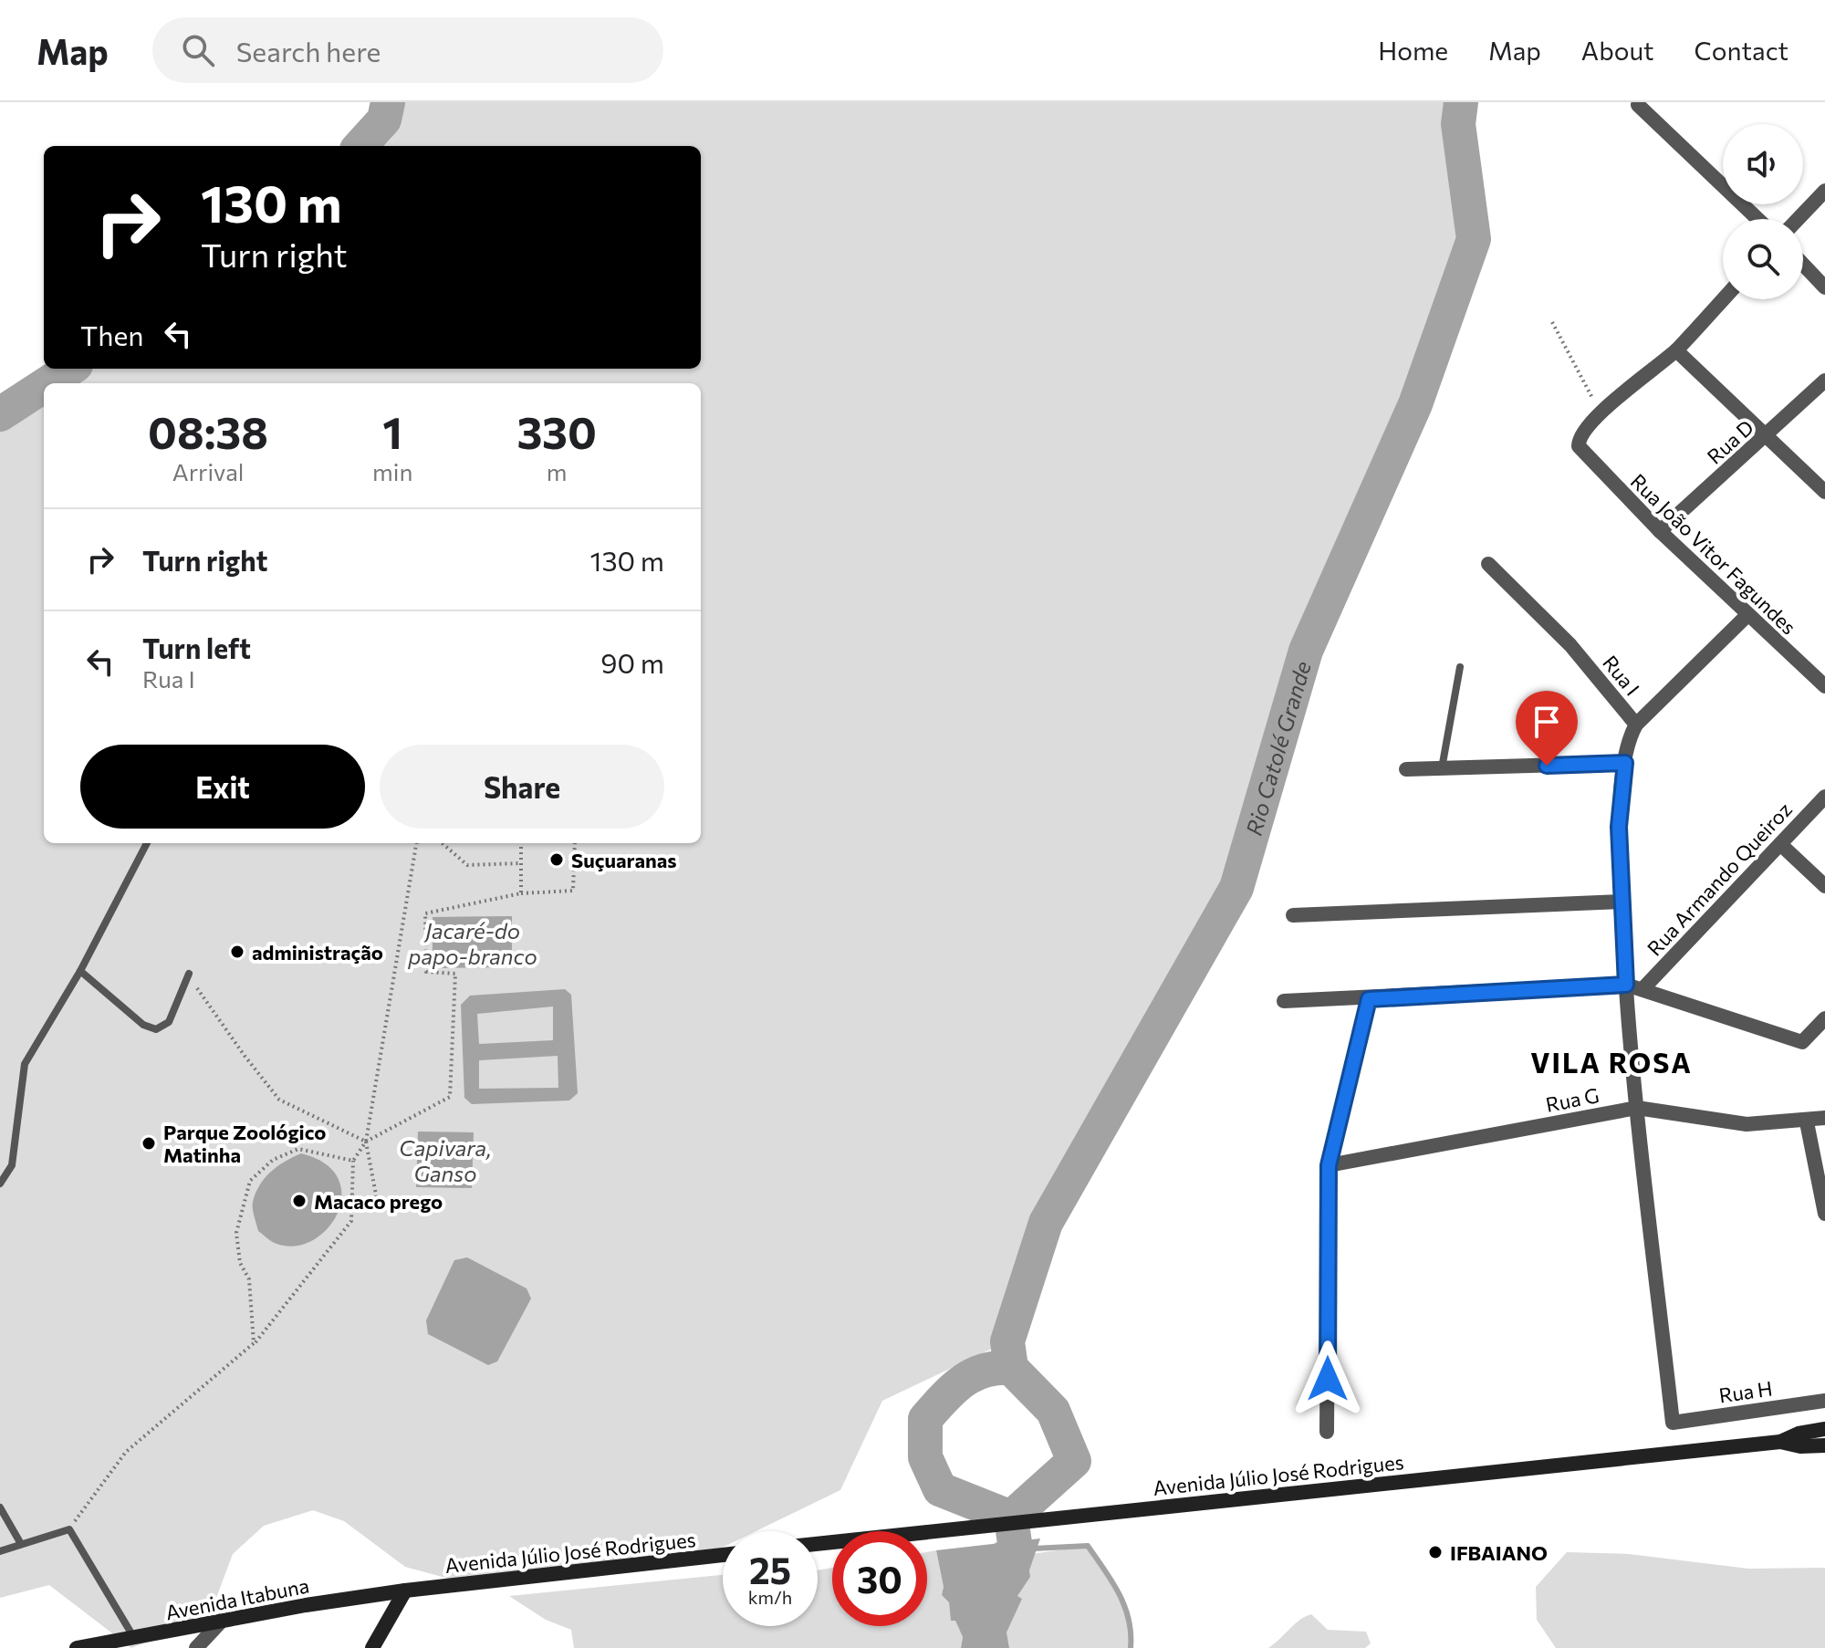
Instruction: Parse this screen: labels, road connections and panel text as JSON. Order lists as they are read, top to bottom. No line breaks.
{"streets":{"main road":["Avenida Júlio José Rodrigues","Avenida Itabuna"],"street":["Rua D","Rua João Vitor Fagundes","Rua I","Rua Armando Queiroz","Rua G","Rua H"]},"crossings":[["Rua D","Rua João Vitor Fagundes"],["Rua I","Rua G"],["Rua I","Rua H"],["Avenida Júlio José Rodrigues","Avenida Itabuna"]],"districts":["VILA ROSA"],"water":["Rio Catolé Grande","Jacaré-do papo-branco","Capivara, Ganso"],"places":["Suçuaranas","administração","Parque Zoológico Matinha","Macaco prego","IFBAIANO"],"page":{"header":"Map","search":"Search here","nav":["Home","Map","About","Contact"],"turn":["130 m","Turn right"],"then":"Then","eta":["08:38","Arrival","1","min","330","m"],"list":[{"name":"Turn right","value":"130 m"},{"name":"Turn left","note":"Rua I","value":"90 m"}],"buttons":["Exit","Share"],"speed":"25 km/h","limit":"30"}}
